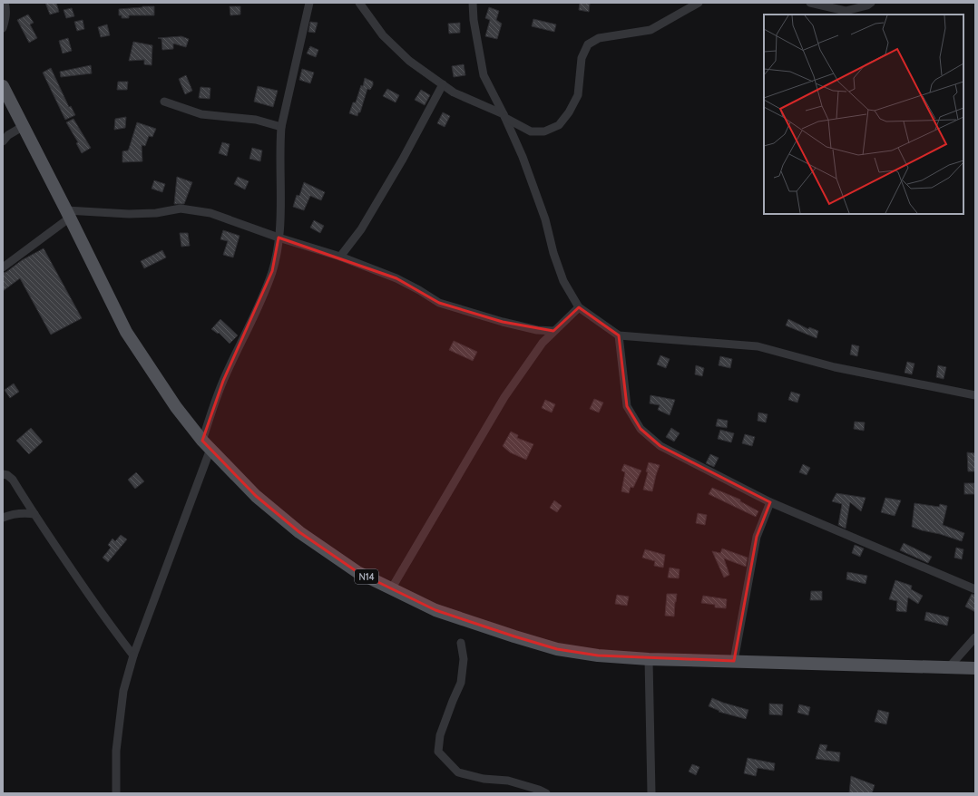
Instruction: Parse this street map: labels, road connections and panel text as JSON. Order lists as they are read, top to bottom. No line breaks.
{"streets":{"main road":["N14"]}}
